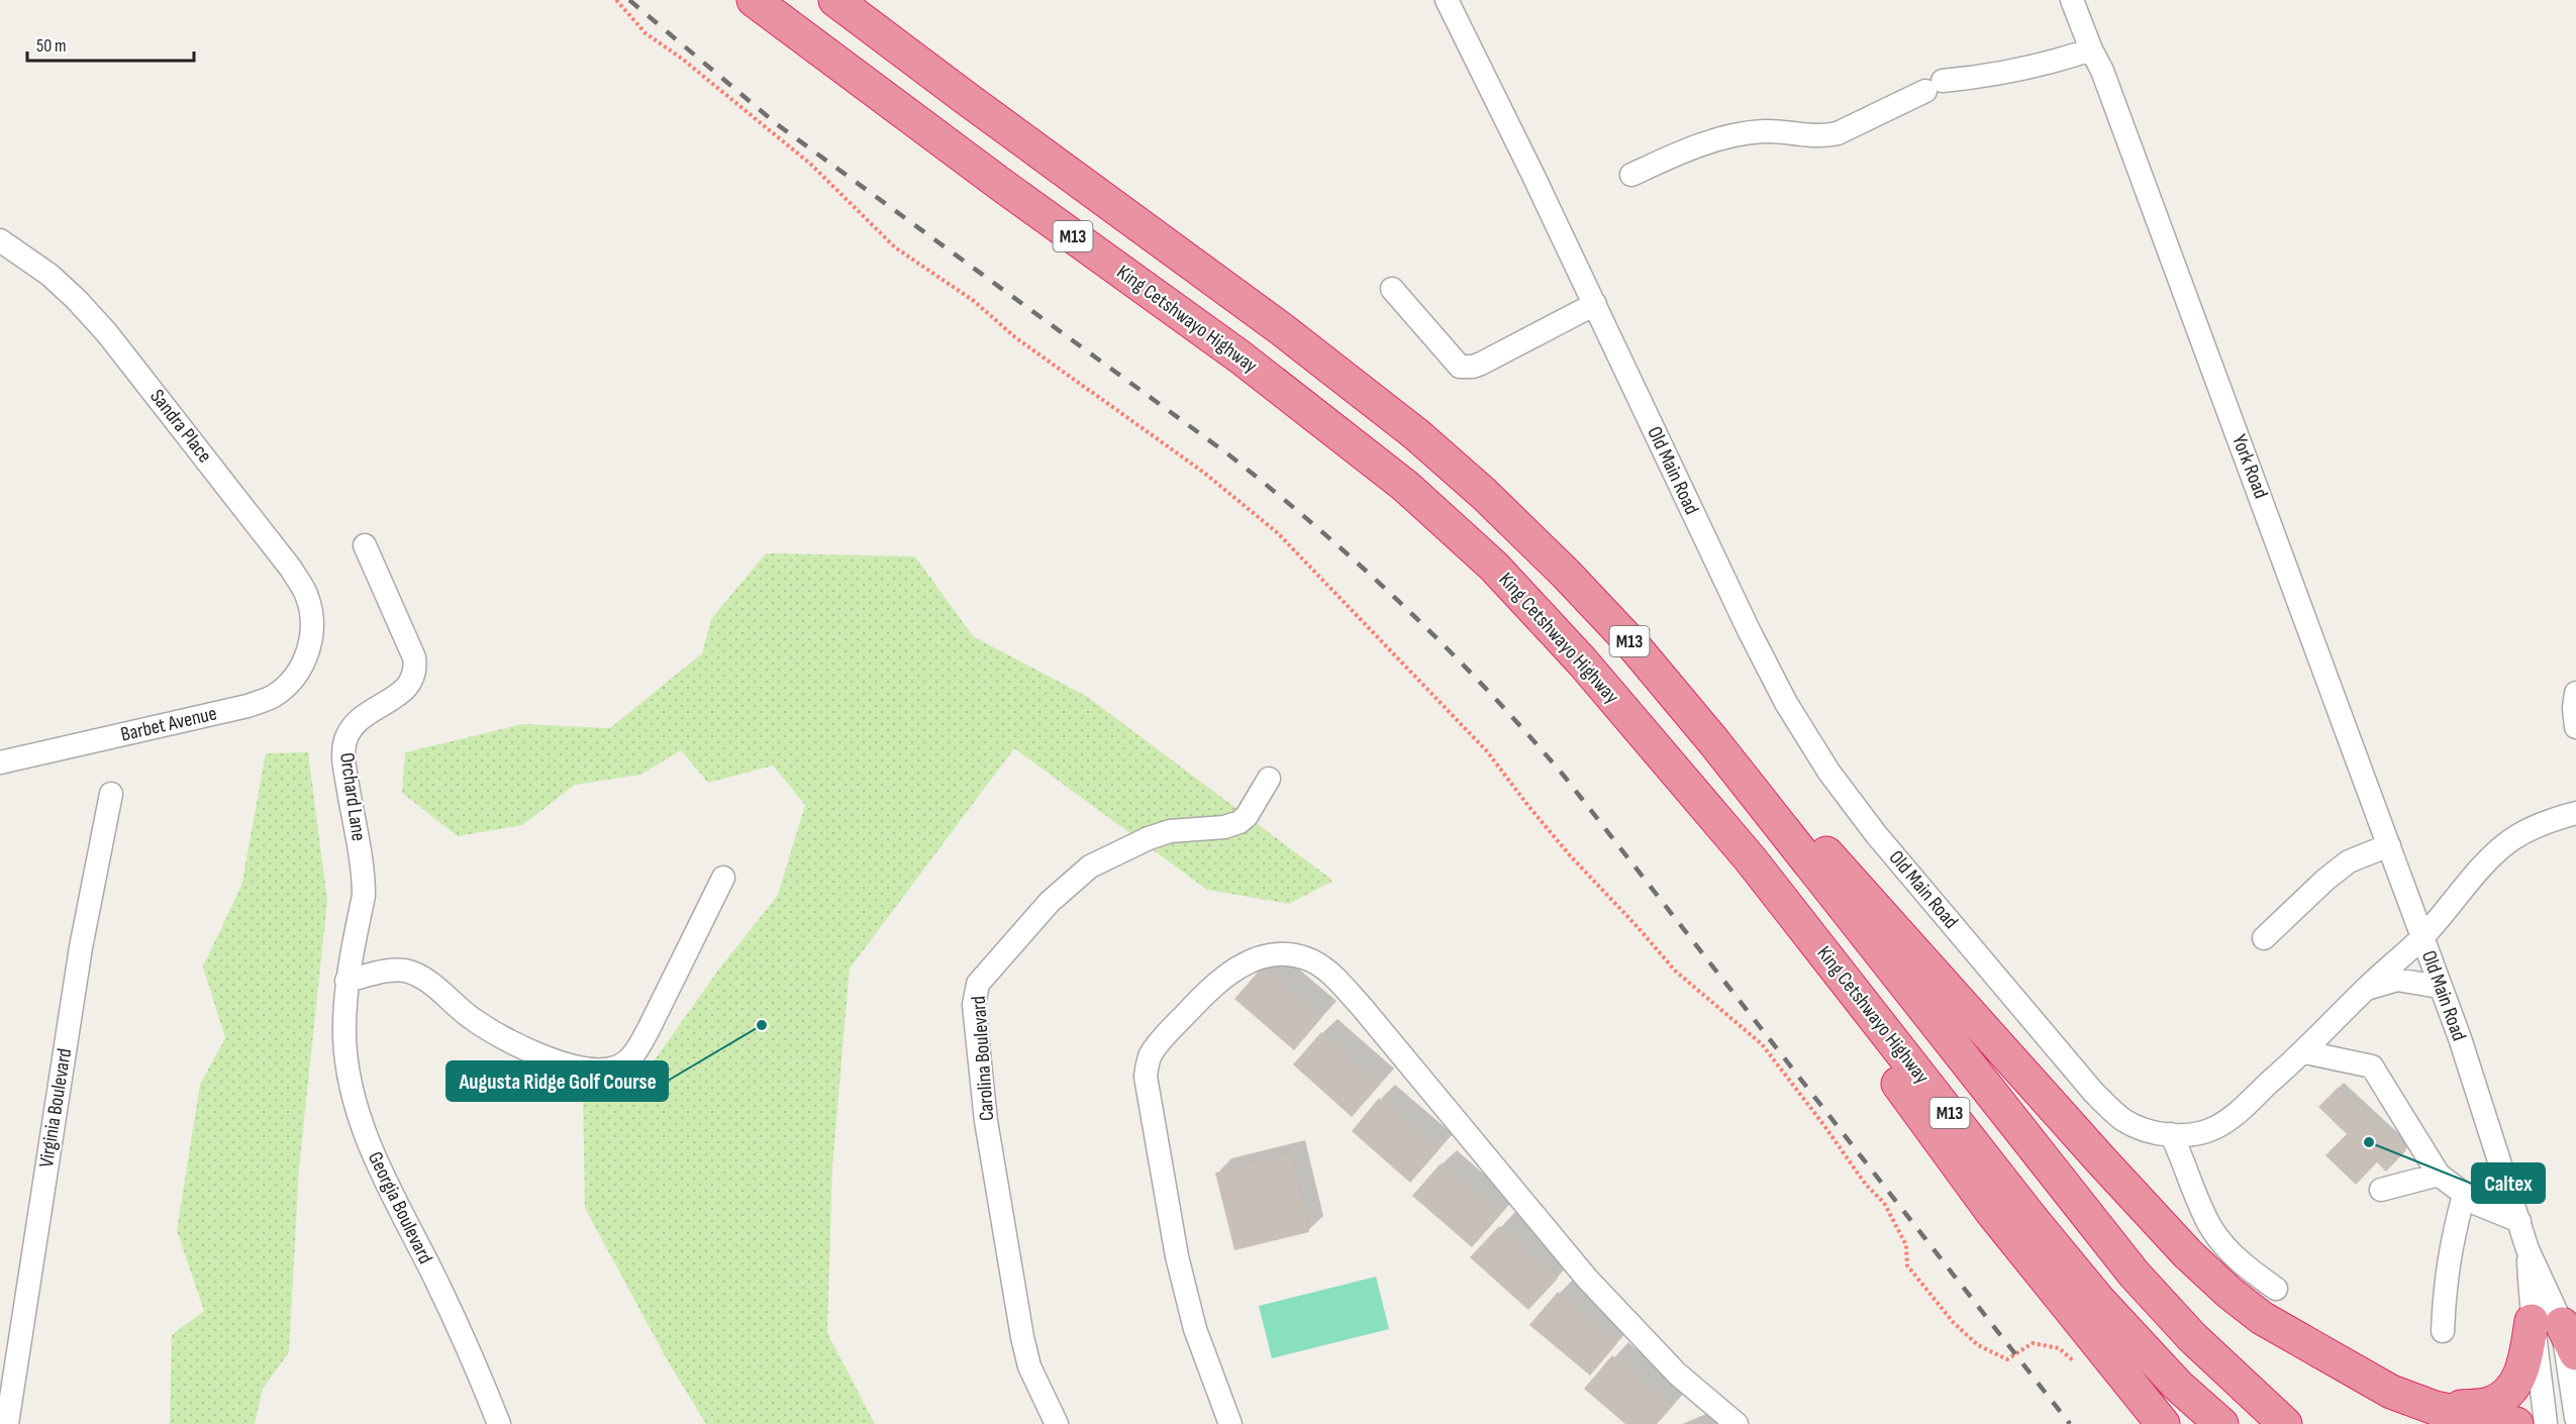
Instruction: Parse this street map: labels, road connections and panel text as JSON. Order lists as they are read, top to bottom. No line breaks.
{"streets":{"highway":["M13","King Cetshwayo Highway"],"street":["Sandra Place","York Road","Old Main Road","Barbet Avenue","Orchard Lane","Carolina Boulevard","Virginia Boulevard","Georgia Boulevard"]},"crossings":[["Sandra Place","Barbet Avenue"],["York Road","Old Main Road"],["Orchard Lane","Georgia Boulevard"]],"places":["Augusta Ridge Golf Course","Caltex"],"scale_bar":"50 m"}
